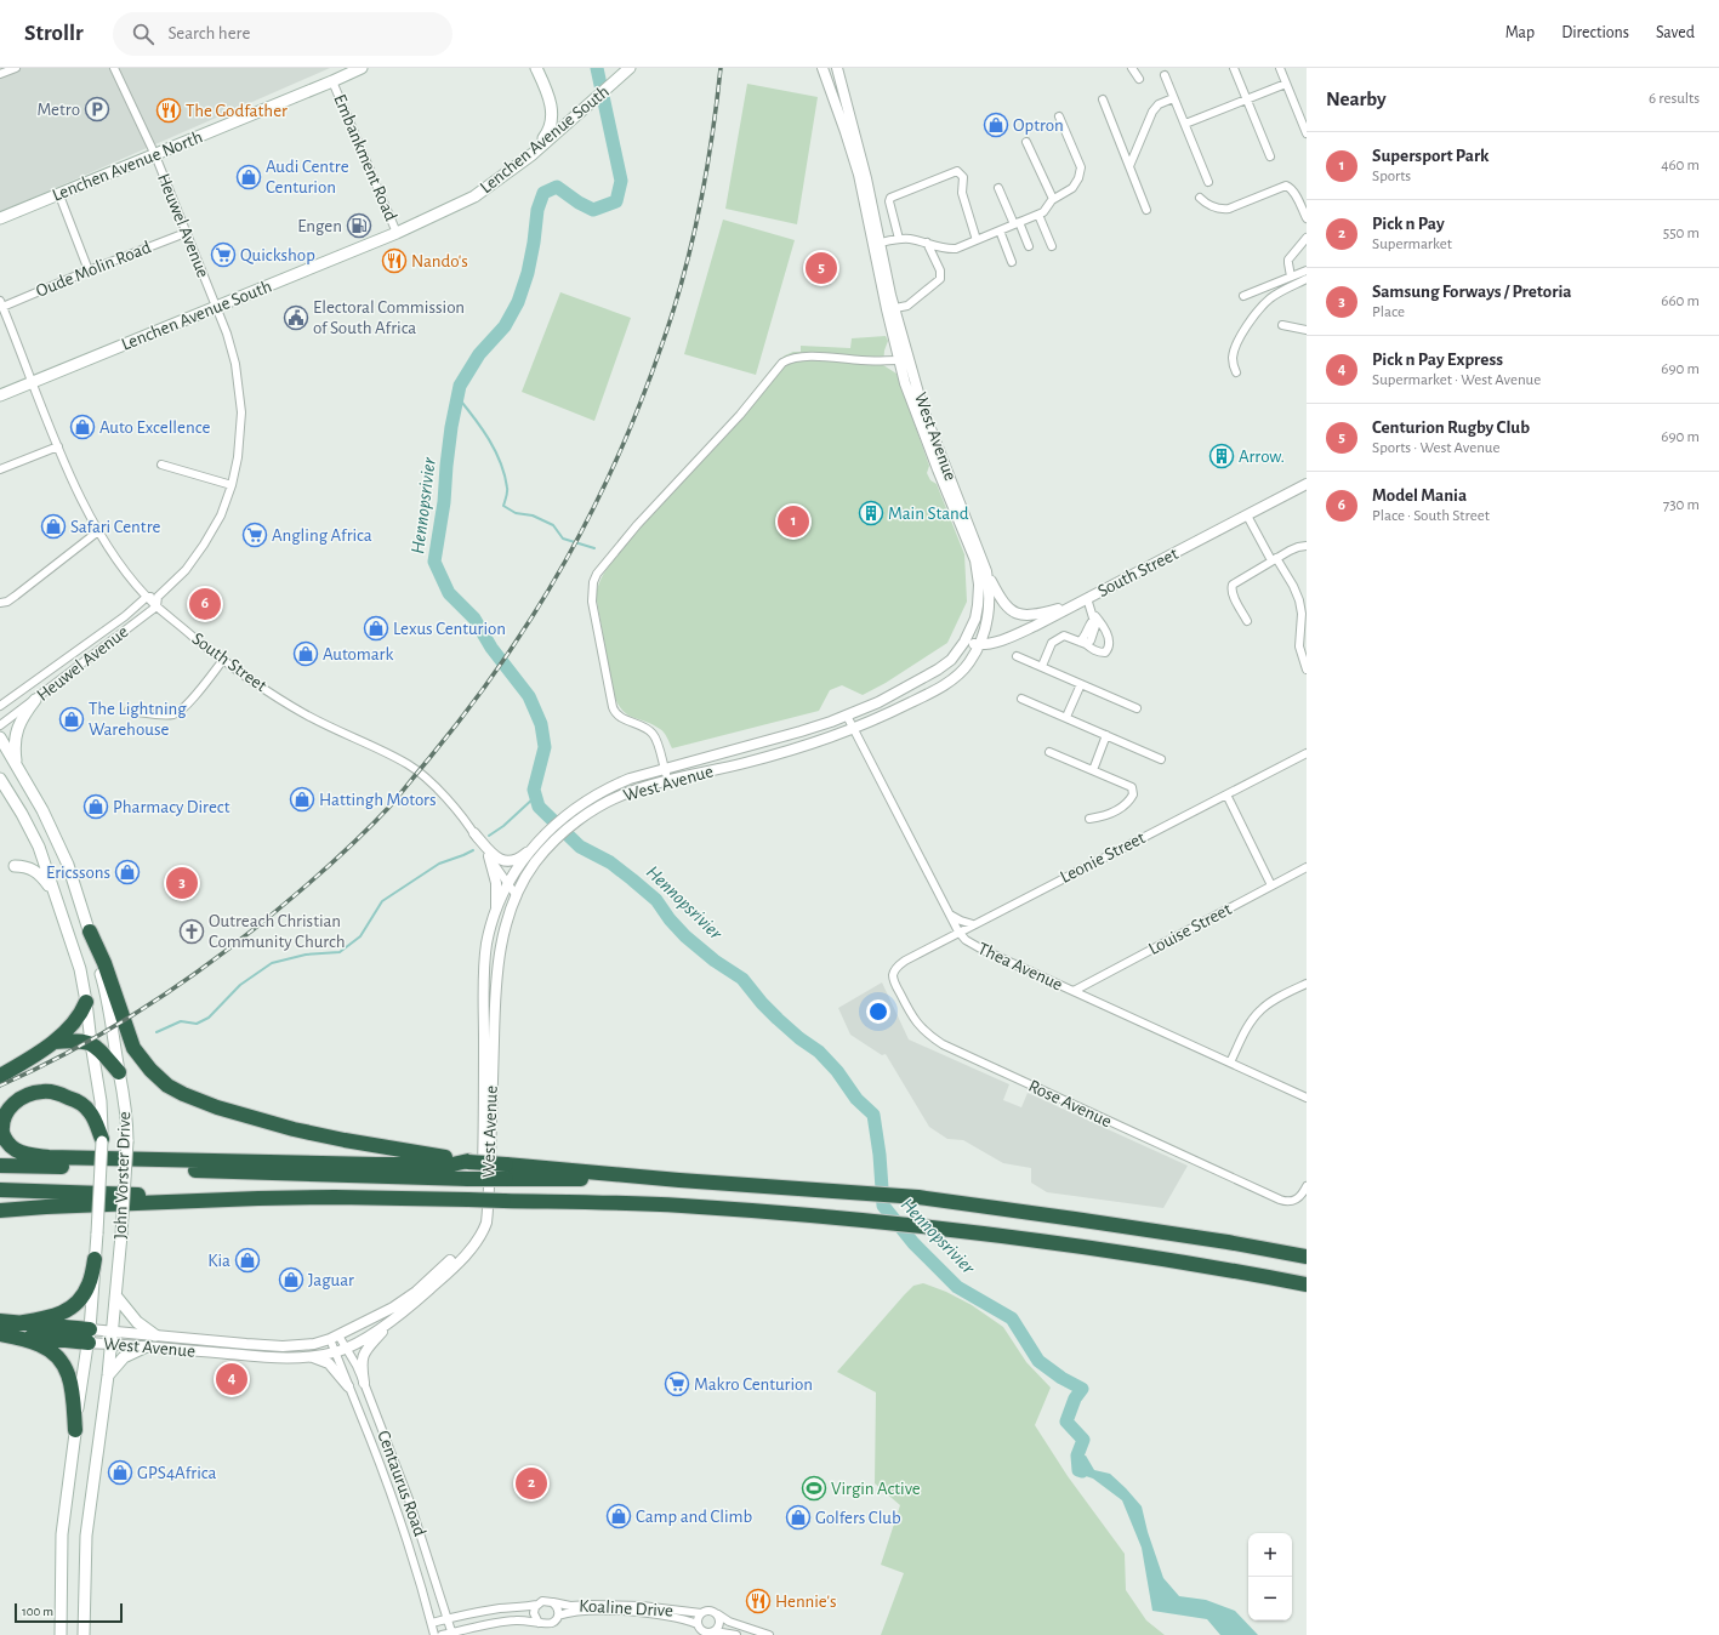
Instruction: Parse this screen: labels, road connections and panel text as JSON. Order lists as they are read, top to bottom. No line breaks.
{"streets":{"main road":["Lenchen Avenue South","Lenchen Avenue North","John Vorster Drive"],"street":["Embankment Road","Heuwel Avenue","Oude Molin Road","West Avenue","South Street","Leonie Street","Louise Street","Thea Avenue","Rose Avenue","Centaurus Road","Koaline Drive"]},"crossings":[["Lenchen Avenue South","Embankment Road"],["Lenchen Avenue South","Heuwel Avenue"],["Lenchen Avenue South","South Street"],["Embankment Road","Lenchen Avenue North"],["Lenchen Avenue North","Heuwel Avenue"],["Heuwel Avenue","Oude Molin Road"],["Heuwel Avenue","South Street"],["Oude Molin Road","South Street"],["West Avenue","South Street"],["West Avenue","Thea Avenue"],["West Avenue","John Vorster Drive"],["West Avenue","Centaurus Road"],["Leonie Street","Thea Avenue"],["Leonie Street","Rose Avenue"],["Louise Street","Thea Avenue"]],"water":["Hennopsrivier"],"places":{"parking":["Metro"],"restaurant":["The Godfather","Nando's","Hennie's"],"shop":["Optron","Audi Centre Centurion","Auto Excellence","Safari Centre","Lexus Centurion","Automark","The Lightning Warehouse","Hattingh Motors","Pharmacy Direct","Ericssons","Kia","Jaguar","GPS4Africa","Camp and Climb","Golfers Club"],"fuel station":["Engen"],"supermarket":["Quickshop","Angling Africa","Makro Centurion"],"public building":["Electoral Commission of South Africa"],"building":["Arrow.","Main Stand"],"church":["Outreach Christian Community Church"],"sports":["Virgin Active"]},"scale_bar":"100 m","page":{"header":"Strollr","search":"Search here","nav":["Map","Directions","Saved"],"heading":["Nearby","6 results"],"list":[{"mark":"1","name":"Supersport Park","note":"Sports","value":"460 m"},{"mark":"2","name":"Pick n Pay","note":"Supermarket","value":"550 m"},{"mark":"3","name":"Samsung Forways / Pretoria","note":"Place","value":"660 m"},{"mark":"4","name":"Pick n Pay Express","note":"Supermarket · West Avenue","value":"690 m"},{"mark":"5","name":"Centurion Rugby Club","note":"Sports · West Avenue","value":"690 m"},{"mark":"6","name":"Model Mania","note":"Place · South Street","value":"730 m"}],"pins":["5","1","6","3","4","2"],"map_buttons":["+","−"],"scale":"100 m"}}
